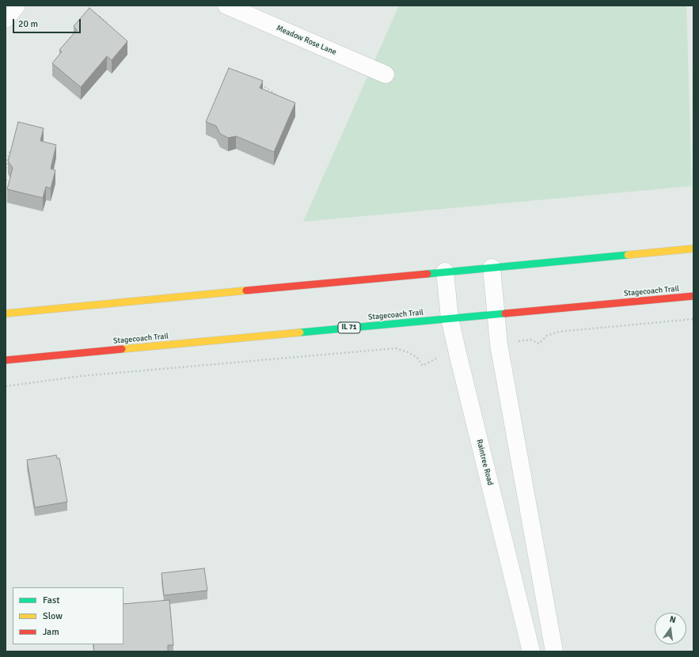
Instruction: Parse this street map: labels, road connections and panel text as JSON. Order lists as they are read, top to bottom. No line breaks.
{"streets":{"main road":["Stagecoach Trail","IL 71"],"street":["Meadow Rose Lane","Raintree Road"]},"crossings":[["Stagecoach Trail","Raintree Road"]],"legend":["Fast","Slow","Jam"],"scale_bar":"20 m","north":"top"}
